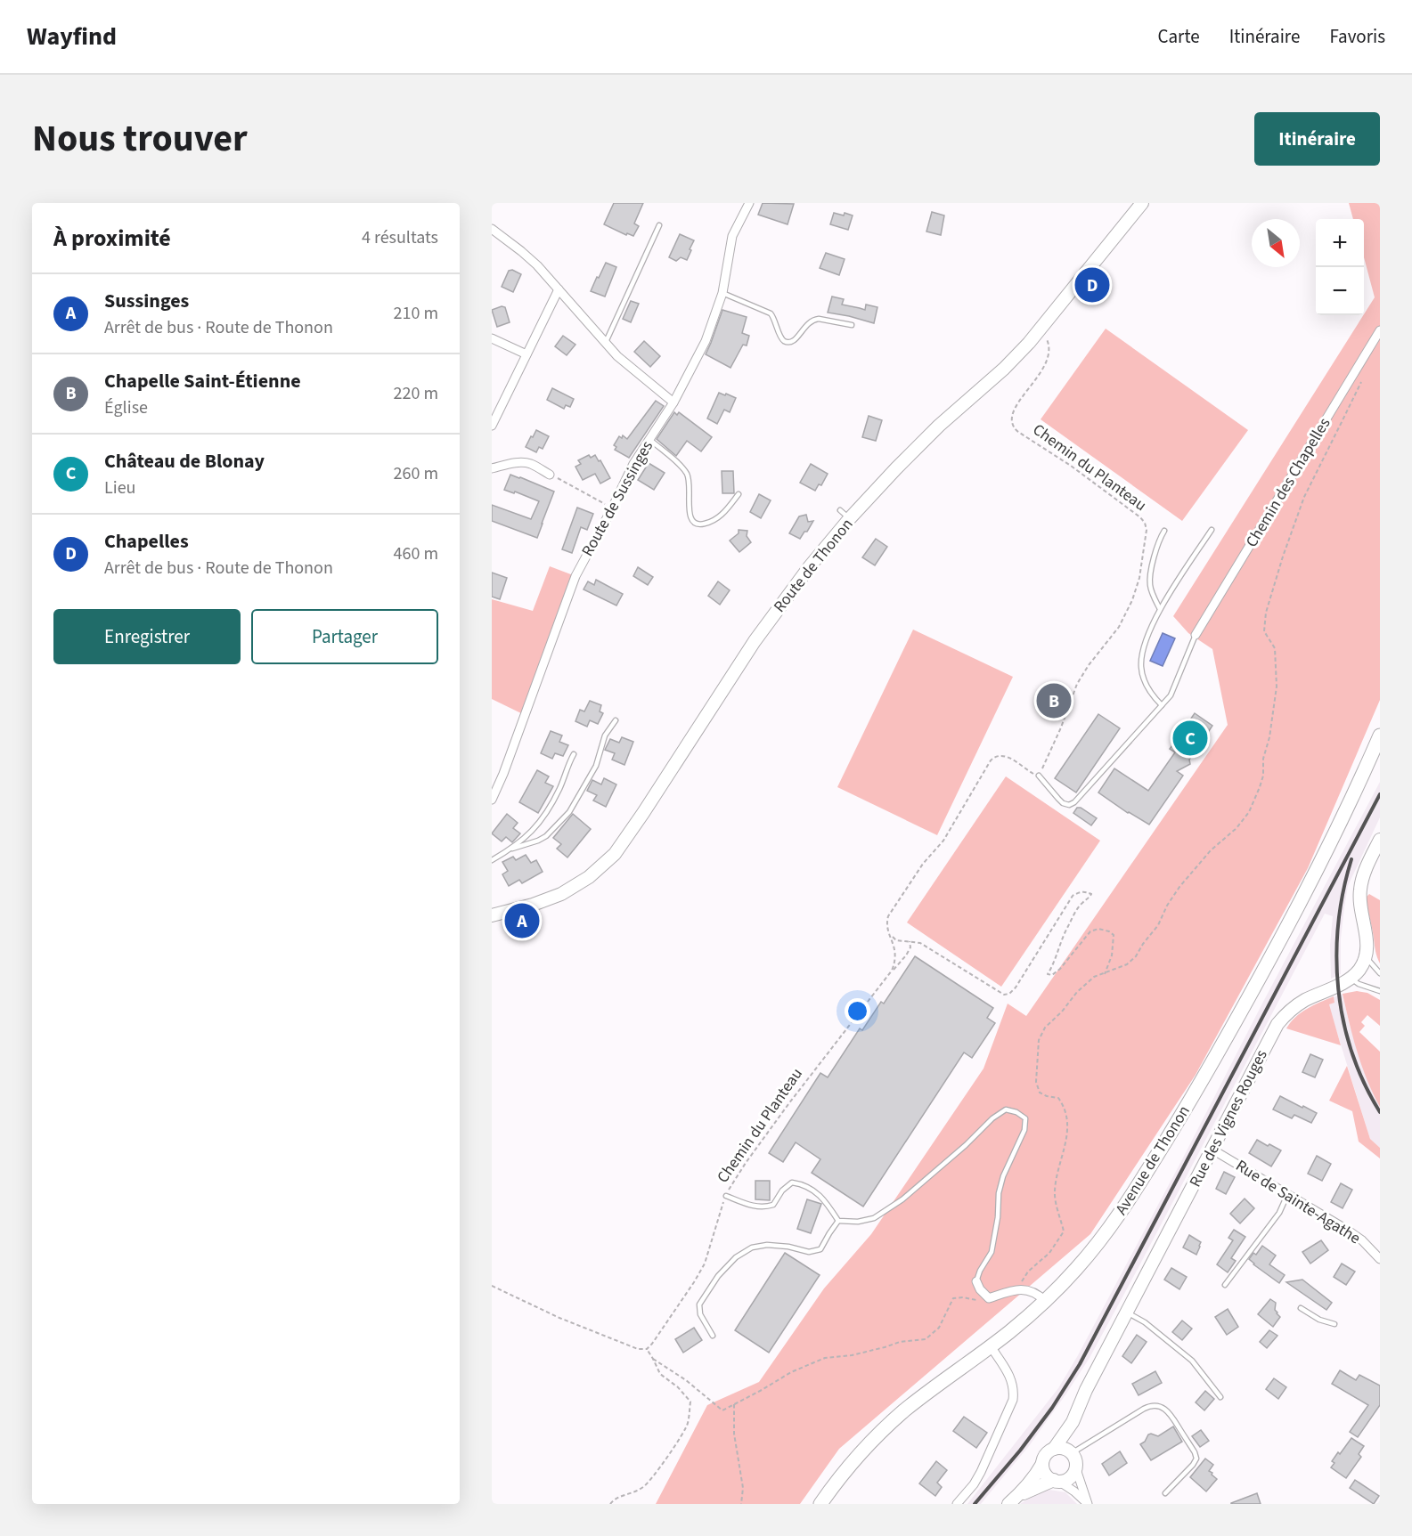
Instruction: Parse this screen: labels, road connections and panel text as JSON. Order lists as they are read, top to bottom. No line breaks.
{"streets":{"main road":["Route de Thonon","Rue des Vignes Rouges","Avenue de Thonon"],"street":["Chemin des Chapelles","Route de Sussinges","Rue de Sainte-Agathe"],"path":["Chemin du Planteau"]},"crossings":[["Chemin du Planteau","Route de Thonon"],["Rue des Vignes Rouges","Rue de Sainte-Agathe"]],"north":"bottom right","page":{"header":"Wayfind","nav":["Carte","Itinéraire","Favoris"],"title":"Nous trouver","buttons":["Itinéraire",["Enregistrer","Partager"]],"heading":["À proximité","4 résultats"],"map_buttons":["+","−"],"pins":["D","B","C","A"],"list":[{"mark":"A","name":"Sussinges","note":"Arrêt de bus · Route de Thonon","value":"210 m"},{"mark":"B","name":"Chapelle Saint-Étienne","note":"Église","value":"220 m"},{"mark":"C","name":"Château de Blonay","note":"Lieu","value":"260 m"},{"mark":"D","name":"Chapelles","note":"Arrêt de bus · Route de Thonon","value":"460 m"}]}}
